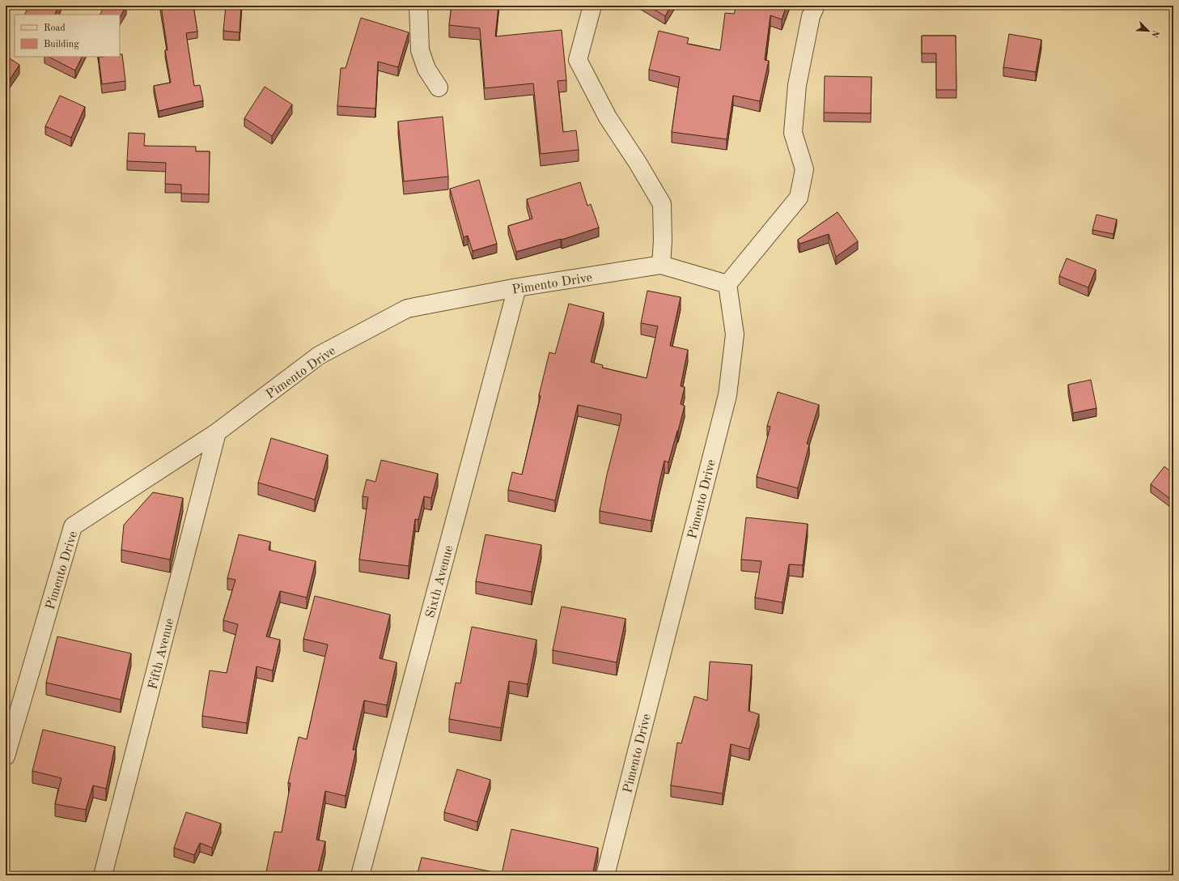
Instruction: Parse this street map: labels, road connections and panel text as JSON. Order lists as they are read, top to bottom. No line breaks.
{"streets":{"street":["Pimento Drive","Sixth Avenue","Fifth Avenue"]},"crossings":[["Pimento Drive","Sixth Avenue"],["Pimento Drive","Fifth Avenue"]],"legend":["Road","Building"],"north":"bottom right"}
